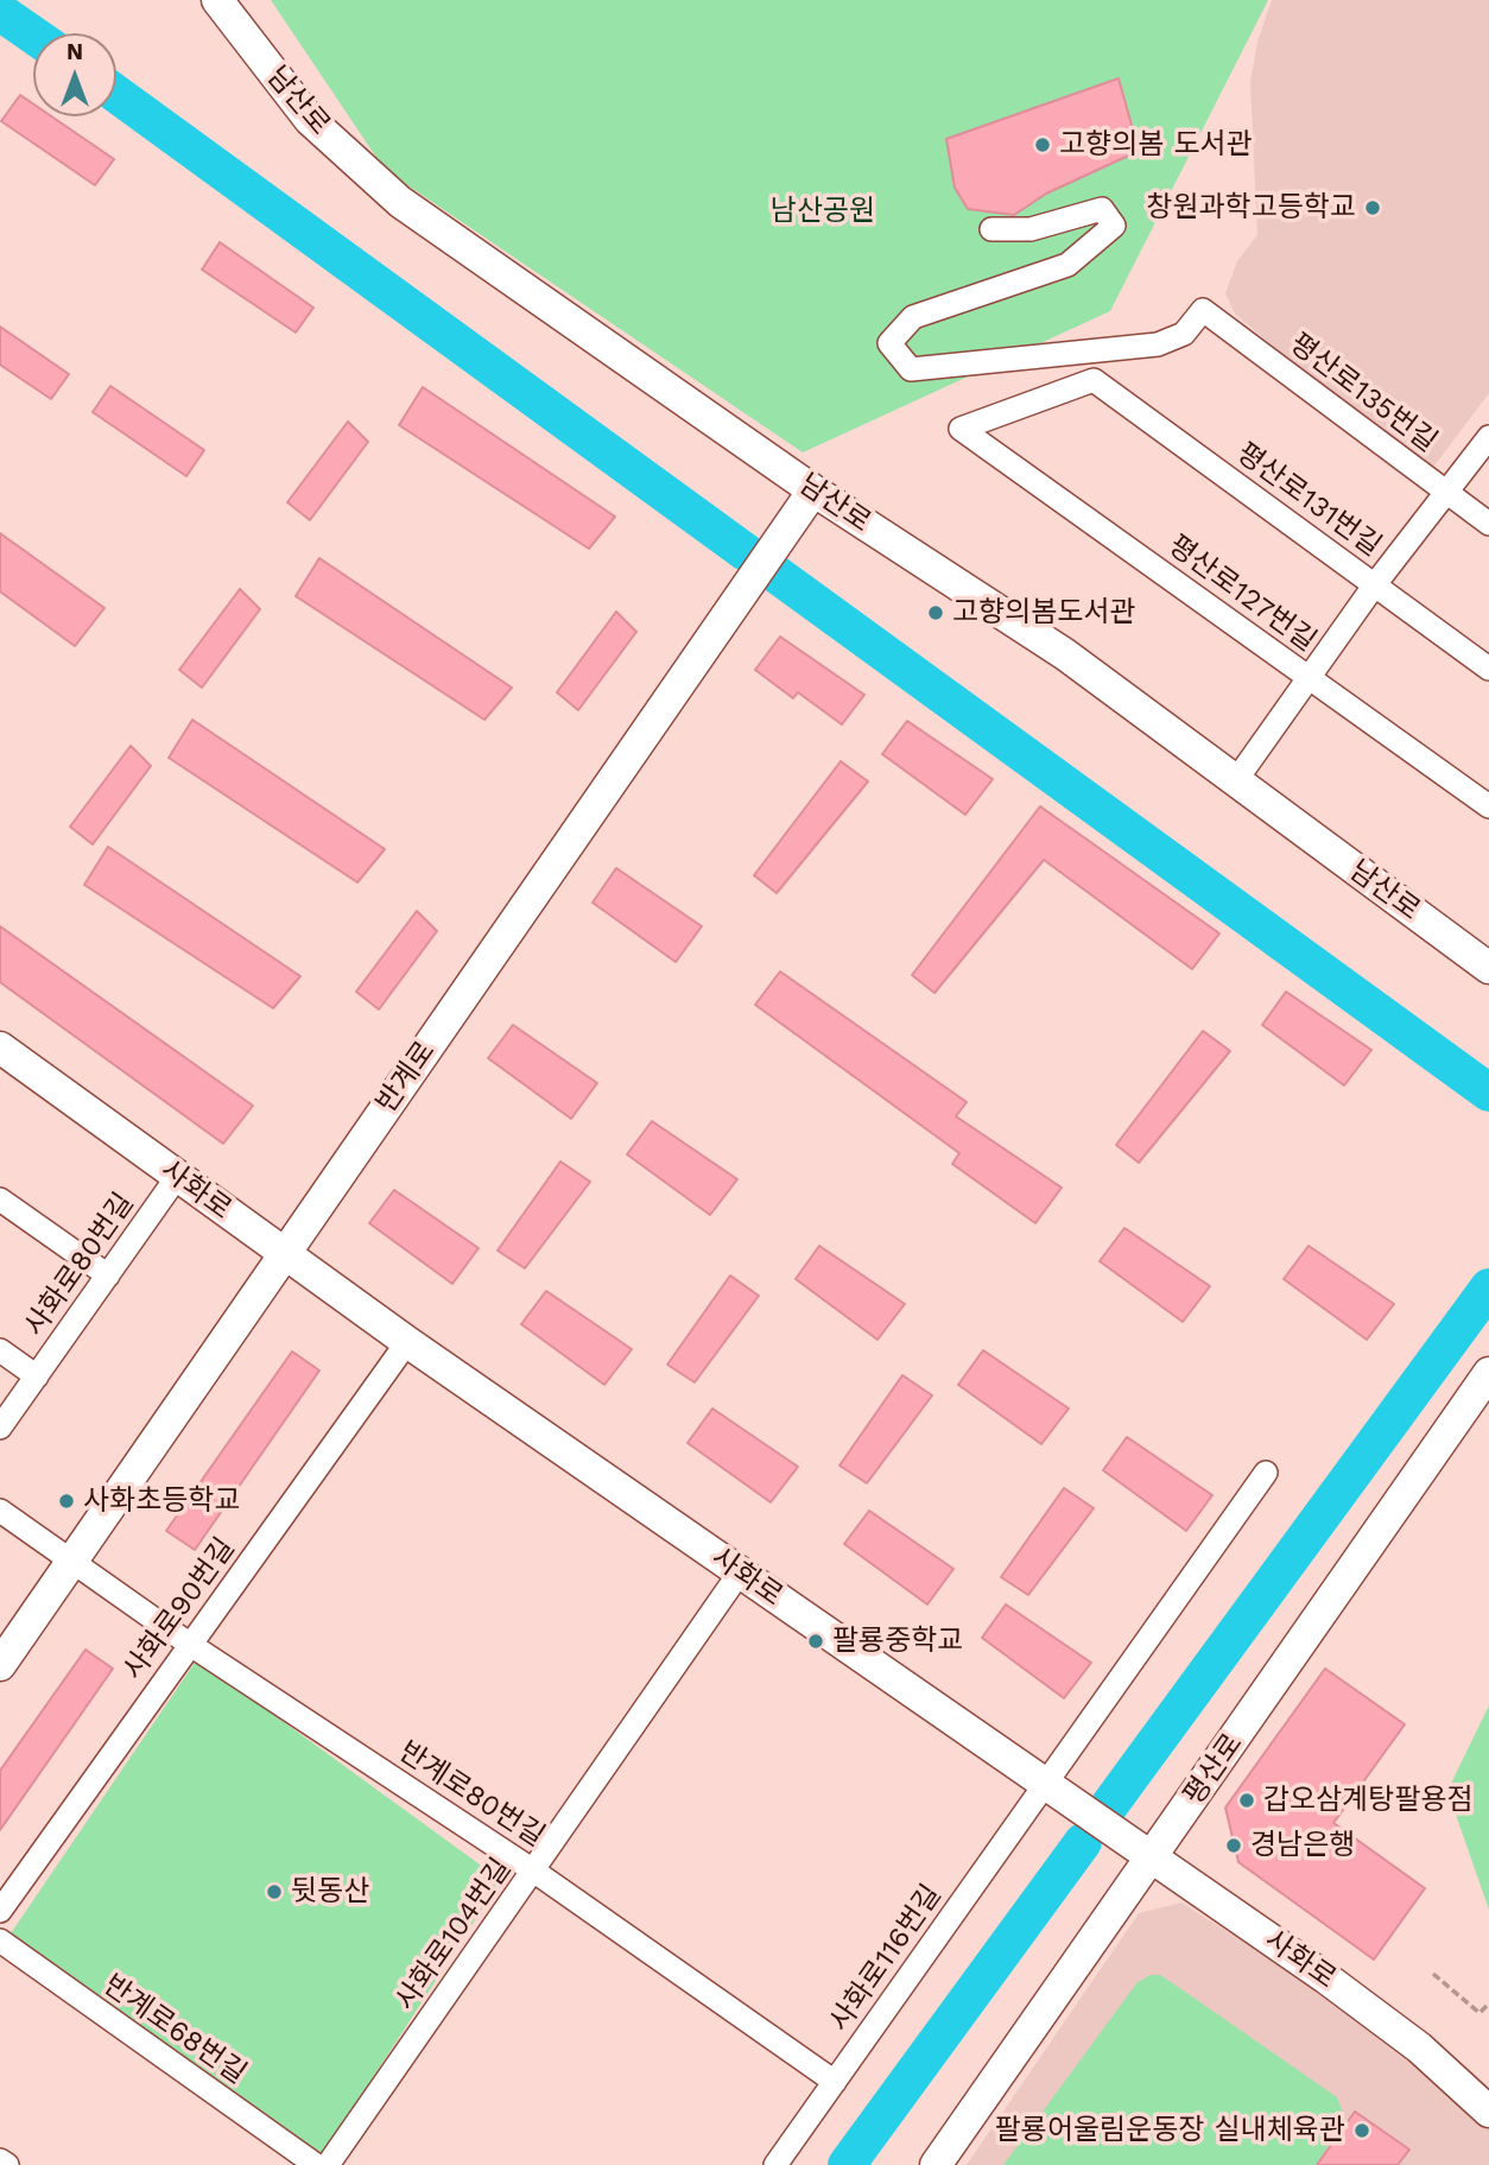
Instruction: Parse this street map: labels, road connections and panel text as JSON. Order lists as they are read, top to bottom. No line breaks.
{"streets":{"main road":["남산로","반계로","사화로","평산로"],"street":["평산로135번길","평산로131번길","평산로127번길","사화로80번길","사화로90번길","반계로80번길","사화로104번길","사화로116번길","반계로68번길"]},"crossings":[["남산로","반계로"],["평산로131번길","평산로127번길"],["반계로","사화로"],["반계로","반계로80번길"],["사화로","사화로80번길"],["사화로","사화로90번길"],["사화로","평산로"],["사화로","사화로104번길"],["사화로","사화로116번길"],["사화로90번길","반계로80번길"],["반계로80번길","사화로104번길"],["반계로80번길","사화로116번길"]],"parks":["남산공원"],"places":["고향의봄 도서관","창원과학고등학교","고향의봄도서관","사화초등학교","팔룡중학교","갑오삼계탕팔용점","경남은행","뒷동산","팔룡어울림운동장 실내체육관"],"north":"top"}
